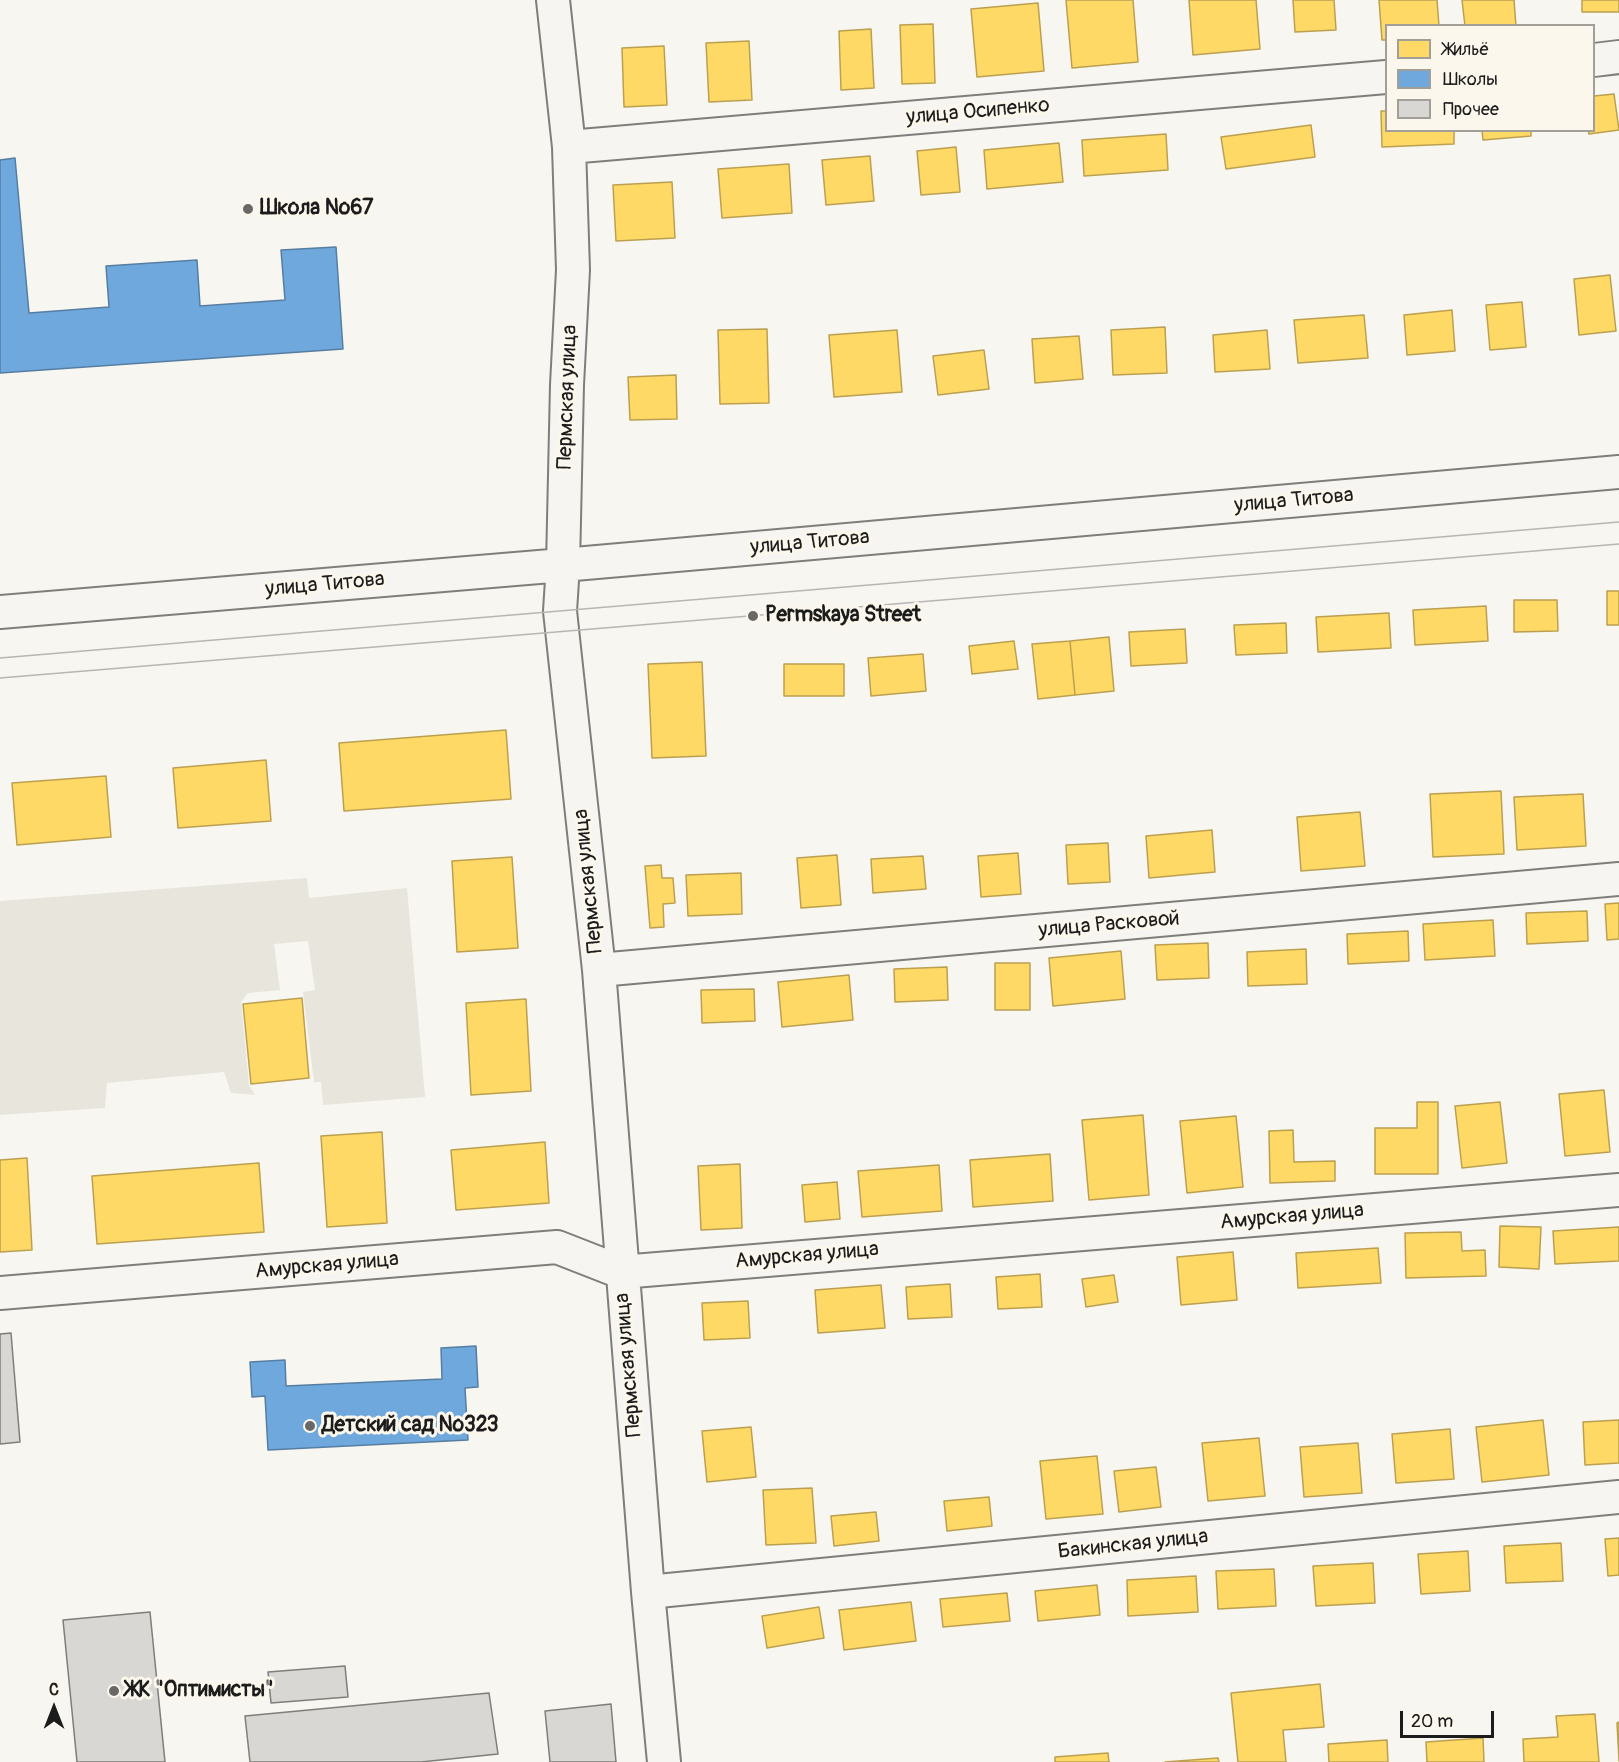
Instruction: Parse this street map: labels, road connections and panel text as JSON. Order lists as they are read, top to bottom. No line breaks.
{"streets":{"street":["улица Осипенко","Пермская улица","улица Титова","улица Расковой","Амурская улица","Бакинская улица"]},"crossings":[["улица Осипенко","Пермская улица"],["Пермская улица","улица Титова"],["Пермская улица","улица Расковой"],["Пермская улица","Амурская улица"],["Пермская улица","Бакинская улица"]],"places":["Школа №67","Permskaya Street","Детский сад №323","ЖК \"Оптимисты\""],"legend":["Жильё","Школы","Прочее"],"scale_bar":"20 m","north":"top"}
